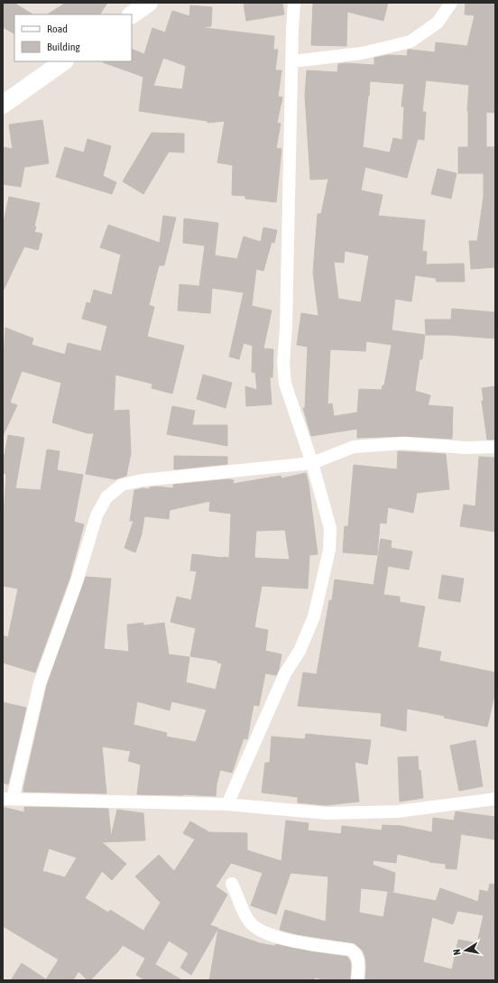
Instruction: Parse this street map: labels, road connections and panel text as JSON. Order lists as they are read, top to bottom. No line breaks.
{"legend":["Road","Building"],"north":"left"}
